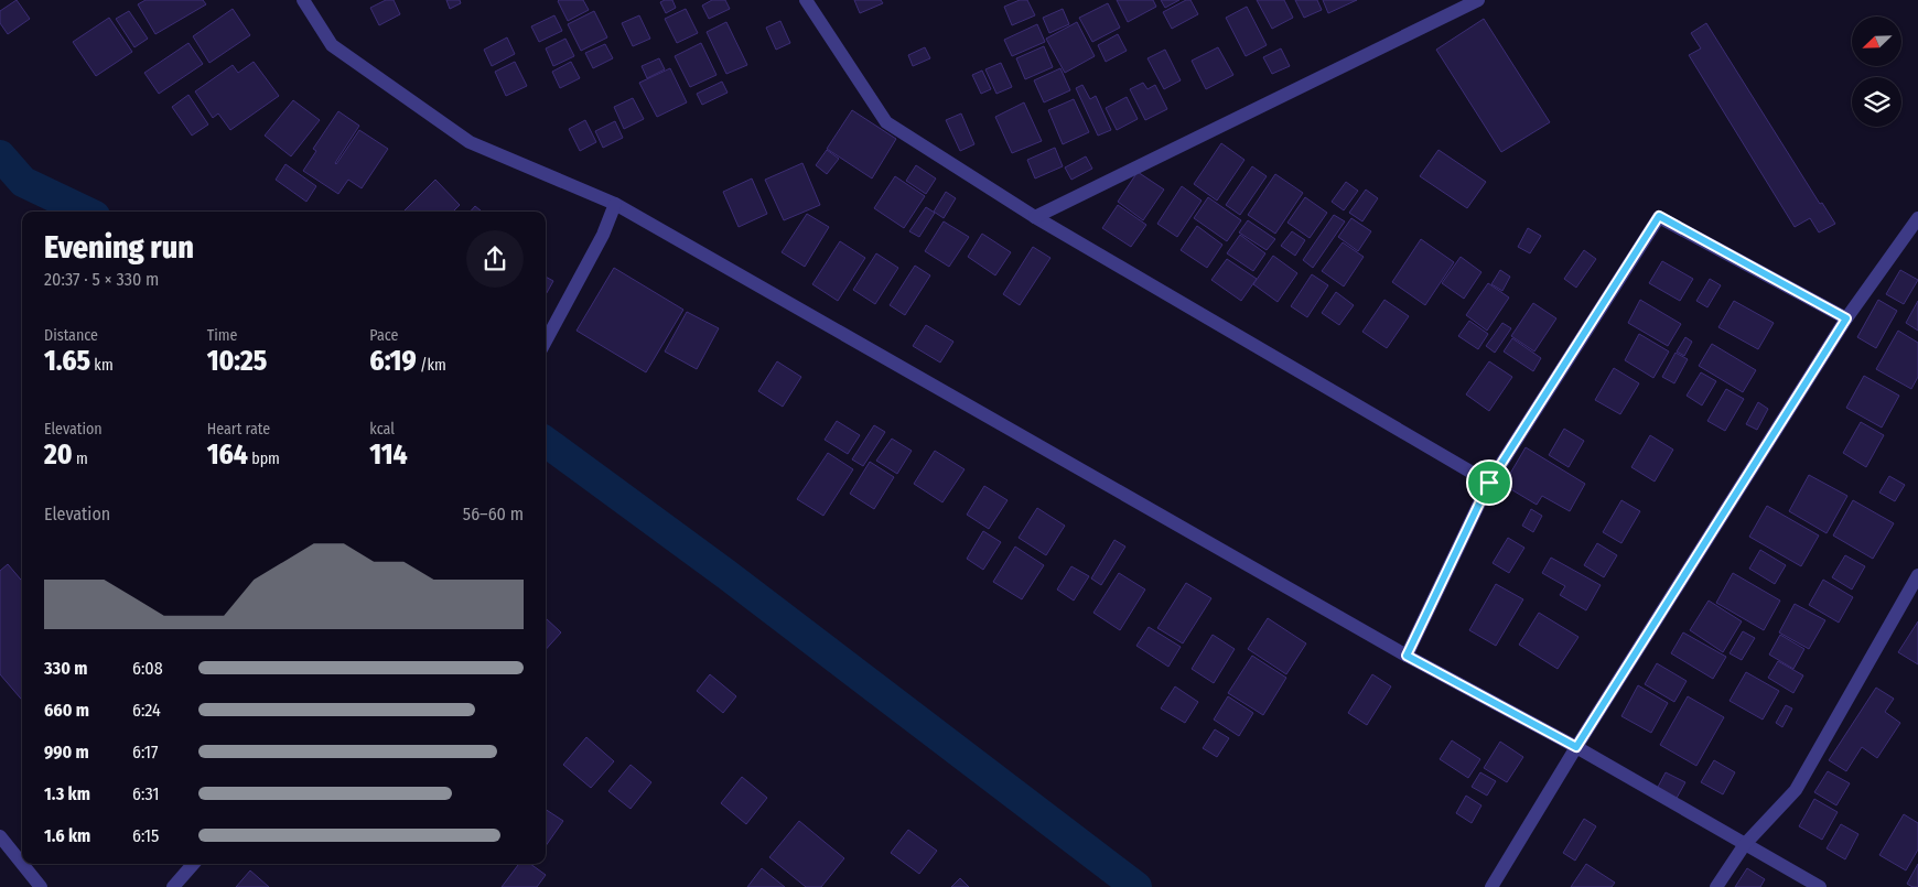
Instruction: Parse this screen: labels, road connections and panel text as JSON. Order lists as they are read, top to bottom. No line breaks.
{"north":"bottom left","page":{"heading":["Evening run","20:37 · 5 × 330 m"],"stats":[["Distance","1.65 km"],["Time","10:25"],["Pace","6:19 /km"],["Elevation","20 m"],["Heart rate","164 bpm"],["kcal","114"]],"chart":["Elevation","56–60 m"],"list":[{"name":"330 m","note":"6:08"},{"name":"660 m","note":"6:24"},{"name":"990 m","note":"6:17"},{"name":"1.3 km","note":"6:31"},{"name":"1.6 km","note":"6:15"}]}}
